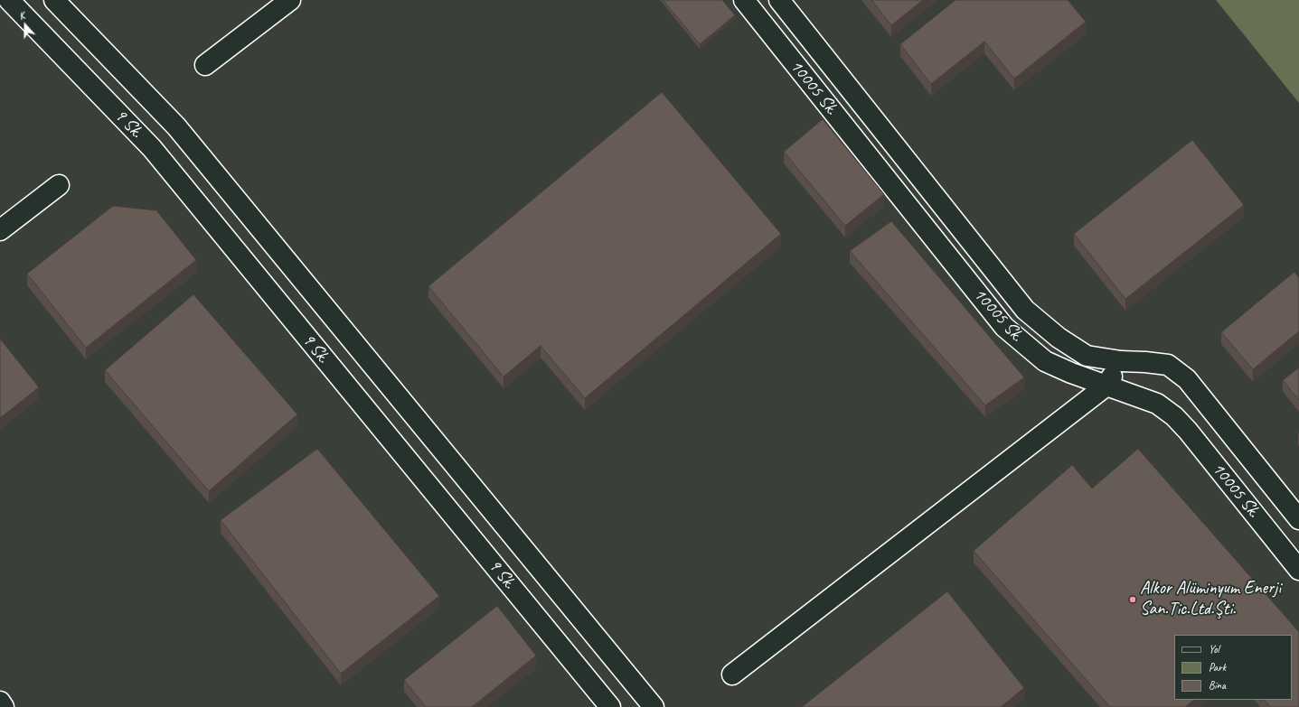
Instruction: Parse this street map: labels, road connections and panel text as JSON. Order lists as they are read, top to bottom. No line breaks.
{"streets":{"lane":["10005 Sk.","9 Sk."]},"places":["Alkor Alüminyum Enerji San.Tic.Ltd.Şti."],"legend":["Yol","Park","Bina"],"north":"top"}
